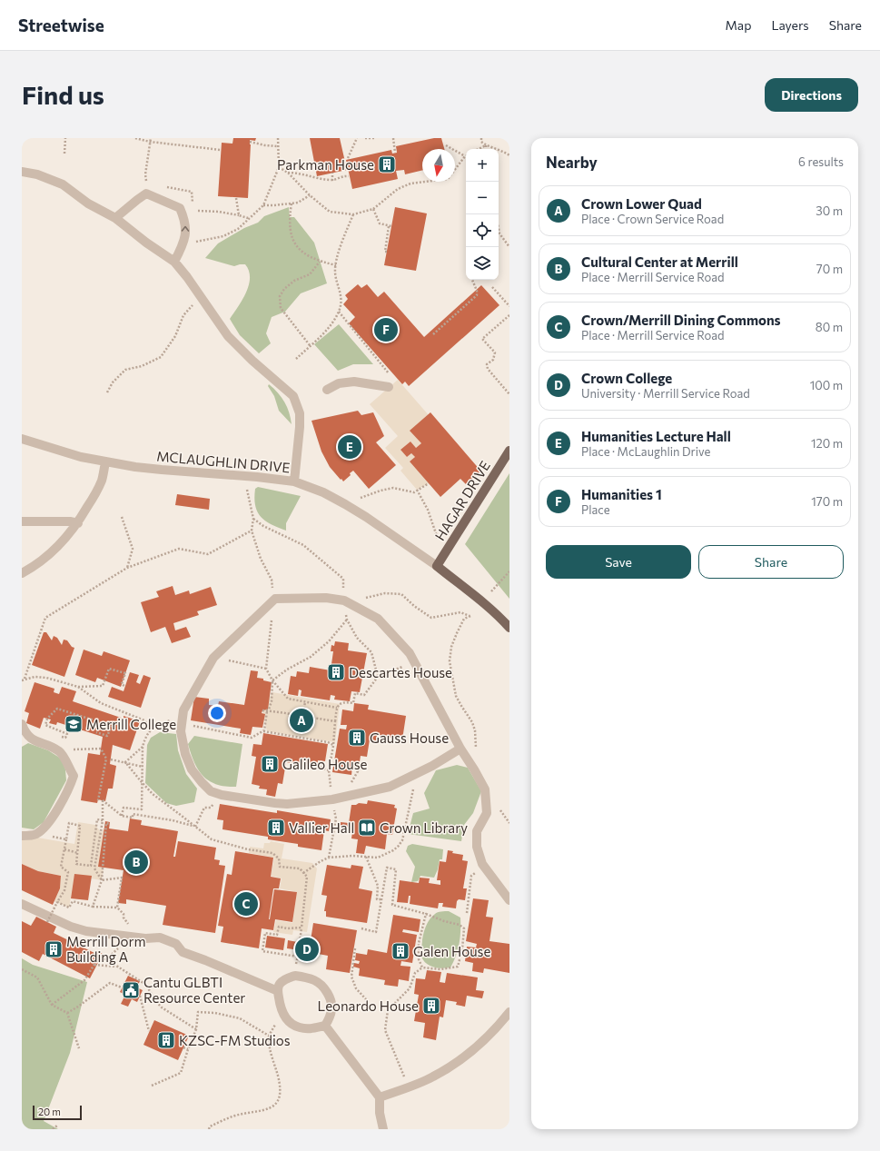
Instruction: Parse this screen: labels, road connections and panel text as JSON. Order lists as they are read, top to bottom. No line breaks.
{"streets":{"main road":["MCLAUGHLIN DRIVE","HAGAR DRIVE"]},"crossings":[["MCLAUGHLIN DRIVE","HAGAR DRIVE"]],"places":{"building":["Parkman House","Descartes House","Gauss House","Galileo House","Vallier Hall","Merrill Dorm Building A","Galen House","Leonardo House","KZSC-FM Studios"],"school or university":["Merrill College"],"library":["Crown Library"],"public building":["Cantu GLBTI Resource Center"]},"scale_bar":"20 m","north":"bottom","page":{"header":"Streetwise","nav":["Map","Layers","Share"],"buttons":["Directions",["Save","Share"]],"title":"Find us","heading":["Nearby","6 results"],"map_buttons":["+","−"],"list":[{"mark":"A","name":"Crown Lower Quad","note":"Place · Crown Service Road","value":"30 m"},{"mark":"B","name":"Cultural Center at Merrill","note":"Place · Merrill Service Road","value":"70 m"},{"mark":"C","name":"Crown/Merrill Dining Commons","note":"Place · Merrill Service Road","value":"80 m"},{"mark":"D","name":"Crown College","note":"University · Merrill Service Road","value":"100 m"},{"mark":"E","name":"Humanities Lecture Hall","note":"Place · McLaughlin Drive","value":"120 m"},{"mark":"F","name":"Humanities 1","note":"Place","value":"170 m"}],"pins":["F","E","A","B","C","D"],"scale":"20 m"}}
